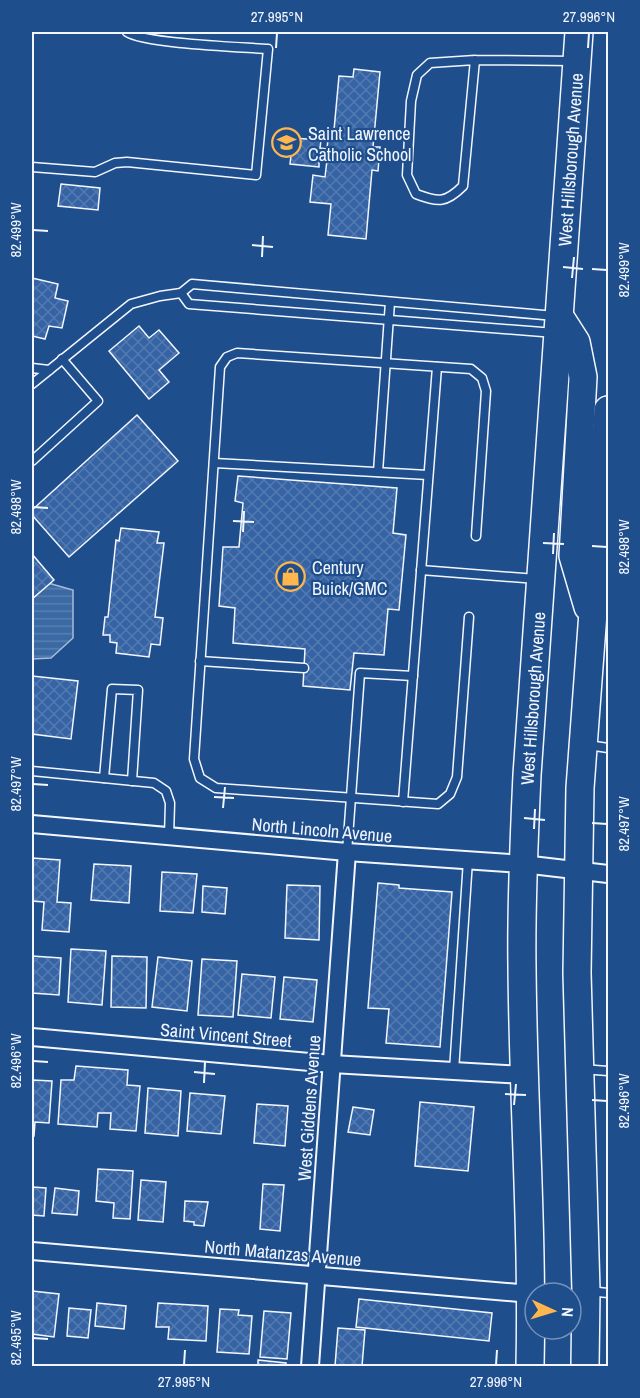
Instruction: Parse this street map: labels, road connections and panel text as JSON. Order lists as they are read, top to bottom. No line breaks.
{"streets":{"main road":["West Hillsborough Avenue"],"street":["North Lincoln Avenue","Saint Vincent Street","West Giddens Avenue","North Matanzas Avenue"]},"crossings":[["West Hillsborough Avenue","North Lincoln Avenue"],["West Hillsborough Avenue","Saint Vincent Street"],["North Lincoln Avenue","West Giddens Avenue"],["Saint Vincent Street","West Giddens Avenue"],["West Giddens Avenue","North Matanzas Avenue"]],"places":{"school or university":["Saint Lawrence Catholic School"],"shop":["Century Buick/GMC"]},"north":"right","coordinates":["27.995°N","27.996°N","82.499°W","82.498°W","82.497°W","82.496°W","82.495°W"]}
